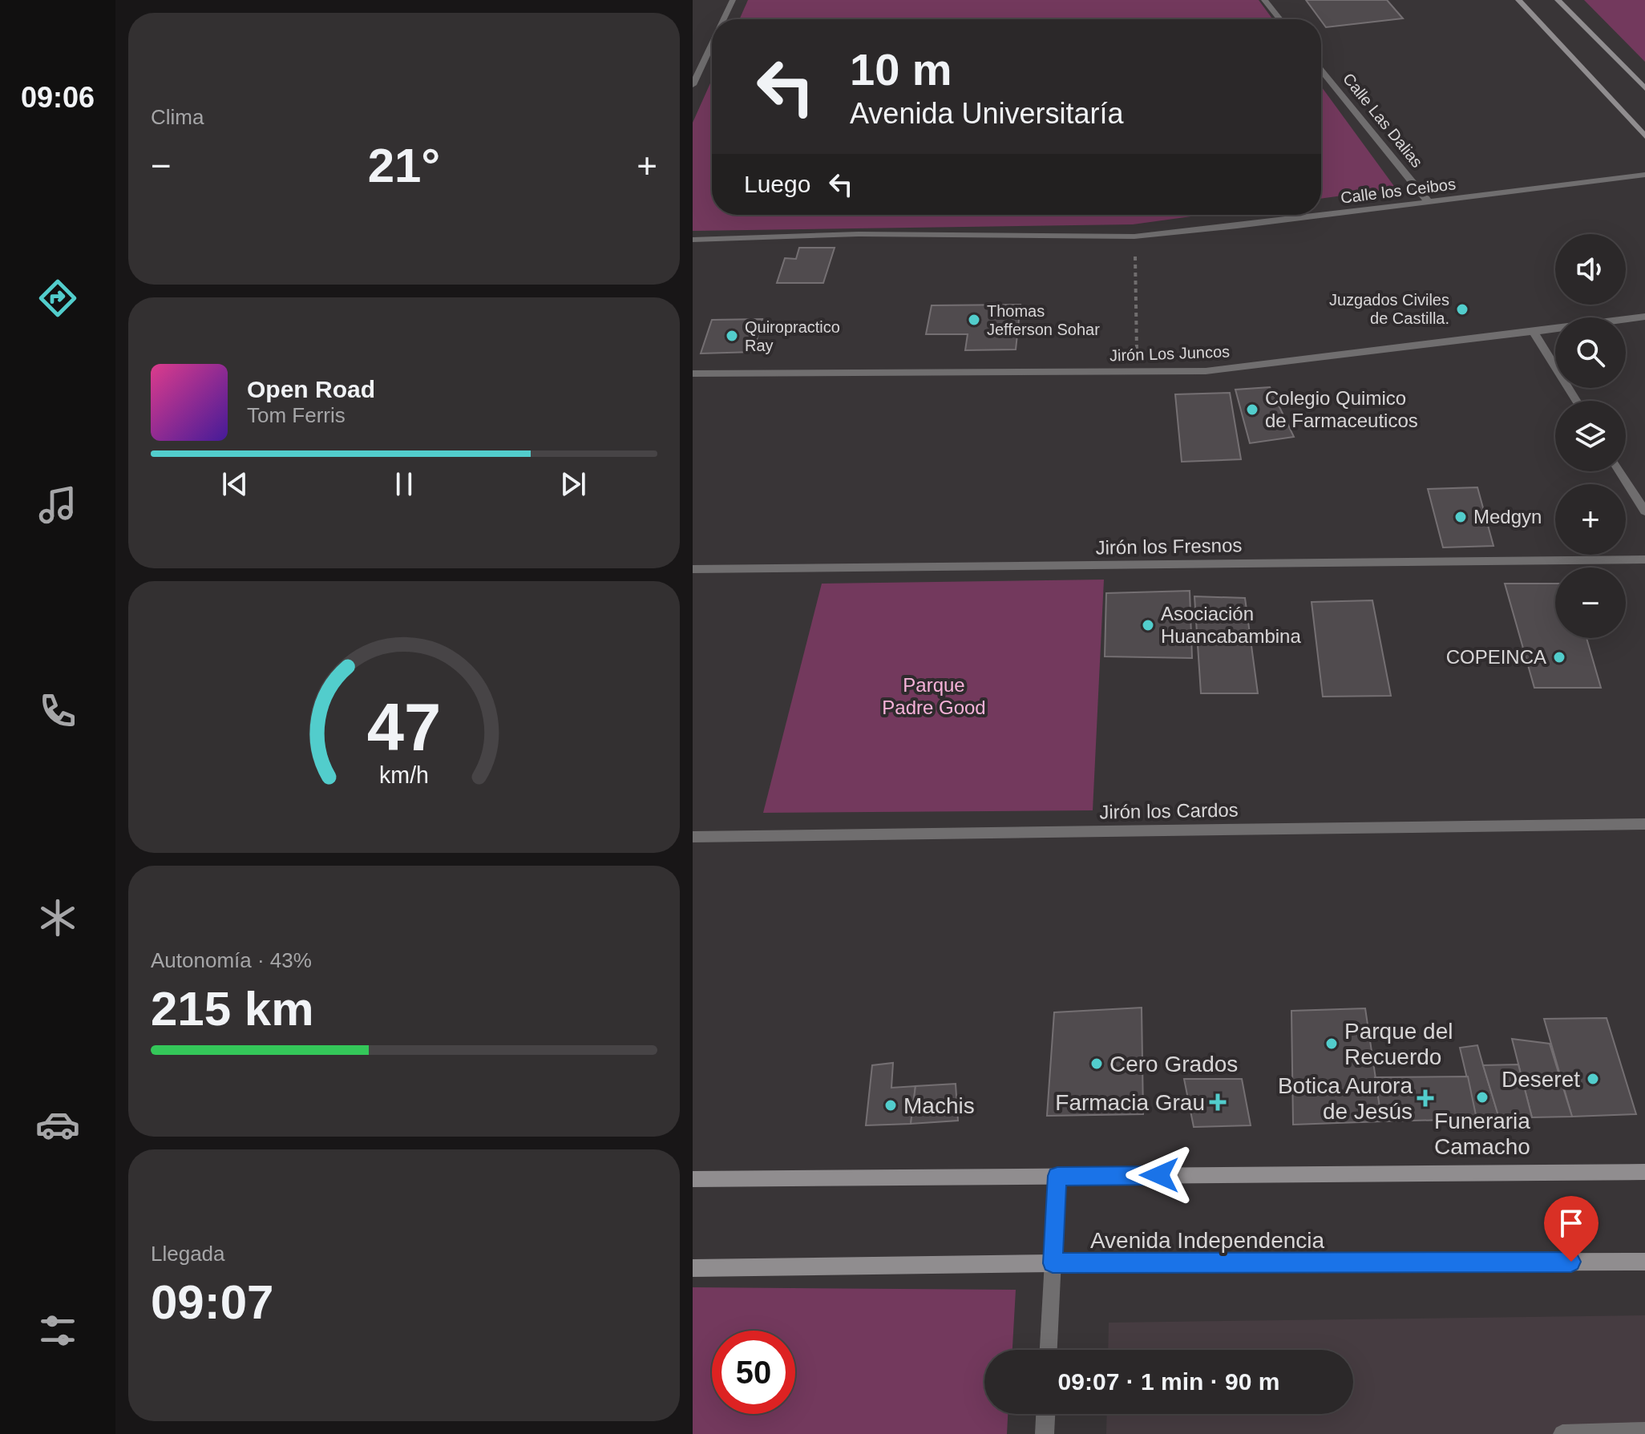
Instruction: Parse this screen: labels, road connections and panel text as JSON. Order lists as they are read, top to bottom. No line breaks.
{"streets":{"main road":["Avenida Independencia"],"street":["Calle Las Dalias","Calle los Ceibos","Jirón Los Juncos","Jirón los Fresnos","Jirón los Cardos"]},"crossings":[["Calle Las Dalias","Calle los Ceibos"]],"parks":["Parque Padre Good"],"places":{"other":["Juzgados Civiles de Castilla.","Thomas Jefferson Sohar","Quiropractico Ray","Colegio Quimico de Farmaceuticos","Medgyn","Asociación Huancabambina","COPEINCA","Parque del Recuerdo","Cero Grados","Deseret","Funeraria Camacho","Machis"],"health":["Botica Aurora de Jesús","Farmacia Grau"]},"page":{"tabs":"09:06","tile":["Clima",["Autonomía · 43%","215 km"],["Llegada","09:07"]],"turn":["10 m","Avenida Universitaría"],"heat":["−","21°","+"],"then":"Luego","map_buttons":["+","−"],"song":["Open Road","Tom Ferris"],"limit":"50","trip":"09:07 · 1 min · 90 m","gauge":["47","km/h"]}}
